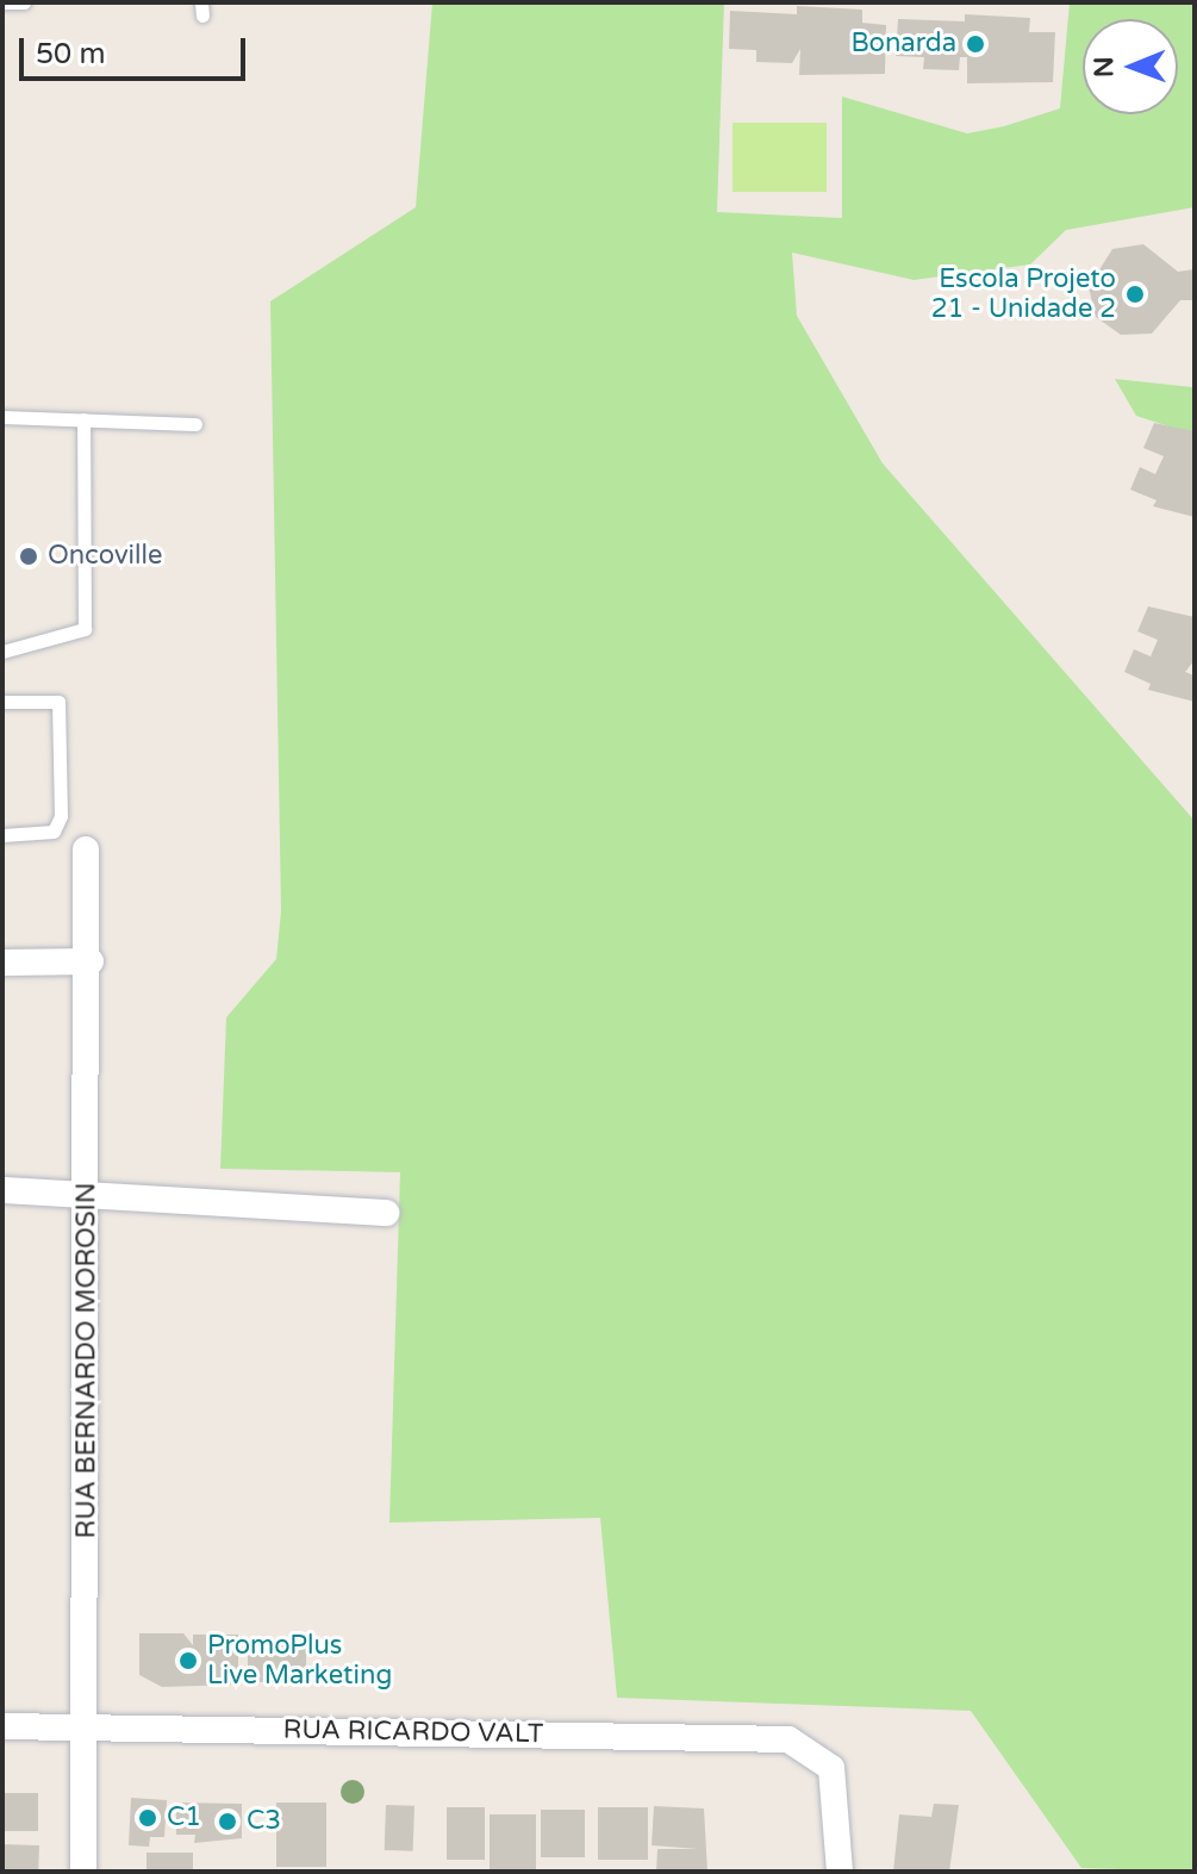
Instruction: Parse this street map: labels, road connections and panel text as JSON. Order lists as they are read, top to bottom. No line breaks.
{"streets":{"street":["RUA BERNARDO MOROSIN","RUA RICARDO VALT"]},"crossings":[["RUA BERNARDO MOROSIN","RUA RICARDO VALT"]],"places":["Bonarda","Escola Projeto 21 - Unidade 2","Oncoville","PromoPlus Live Marketing","C1","C3"],"scale_bar":"50 m","north":"left"}
